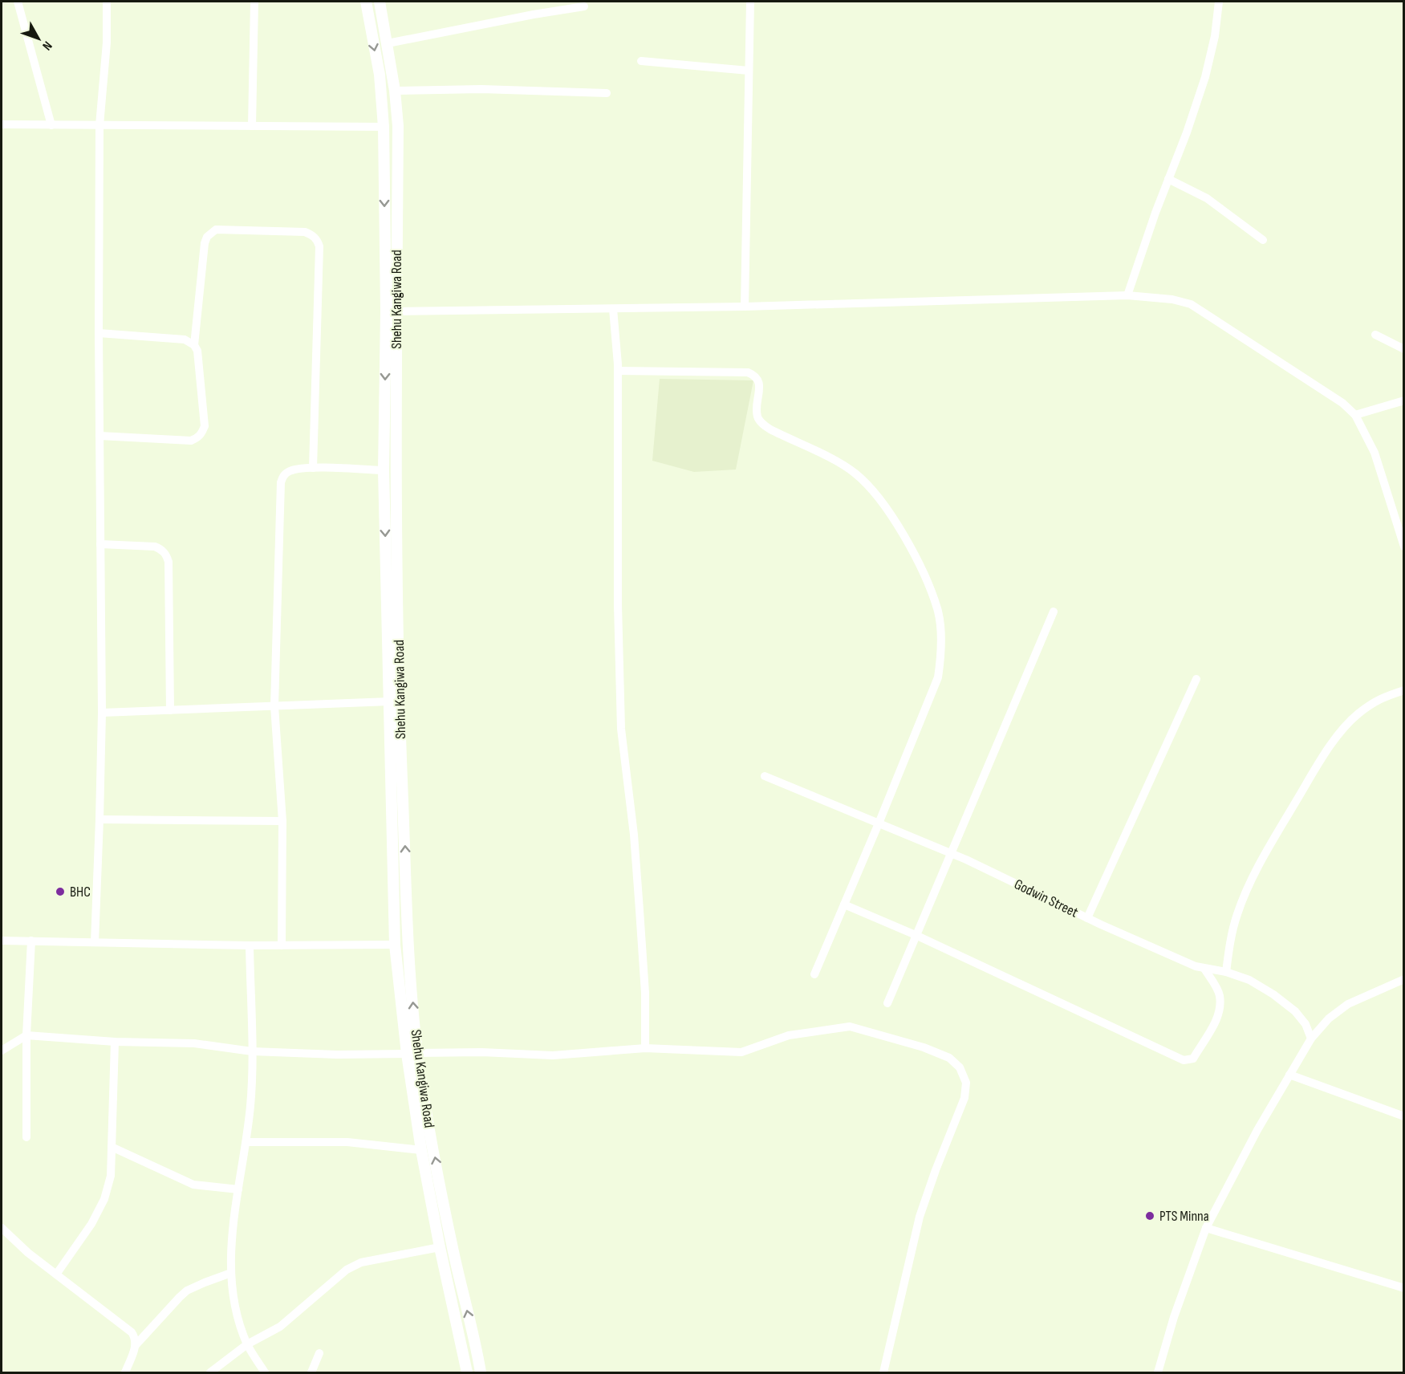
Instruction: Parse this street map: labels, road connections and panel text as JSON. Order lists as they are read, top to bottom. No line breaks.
{"streets":{"main road":["Shehu Kangiwa Road"],"street":["Godwin Street"]},"places":["BHC","PTS Minna"],"north":"bottom right"}
